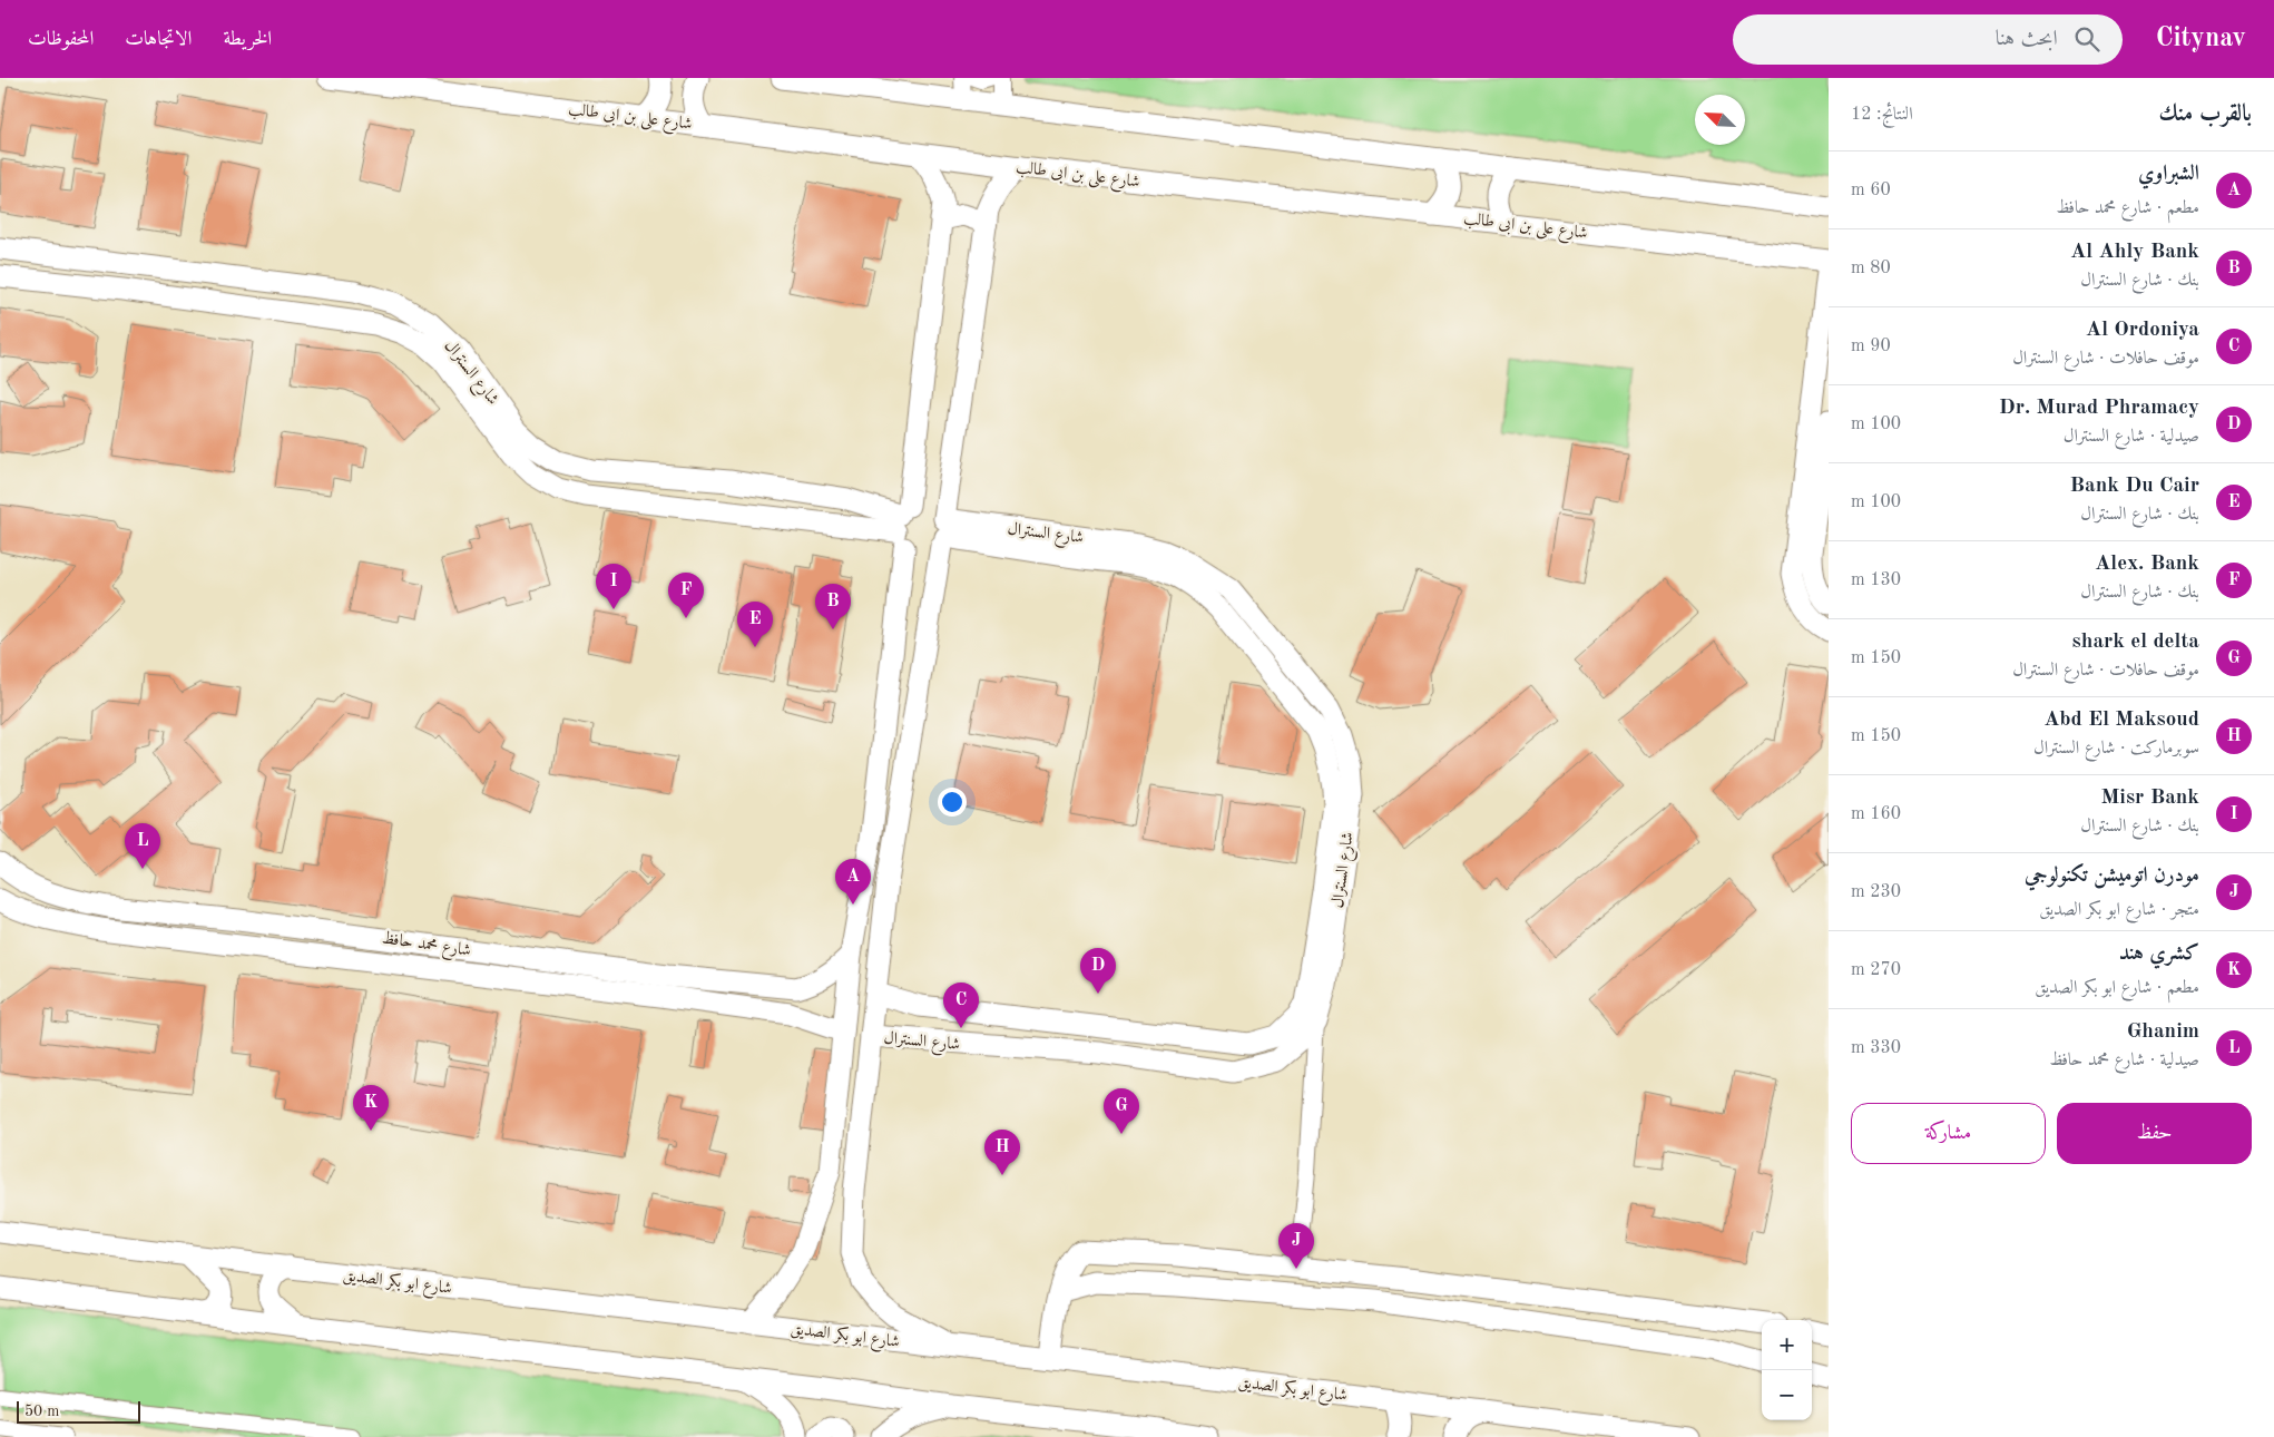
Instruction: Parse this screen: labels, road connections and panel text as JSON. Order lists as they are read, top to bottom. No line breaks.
{"streets":{"street":["شارع على بن ابى طالب","شارع السنترال","شارع محمد حافظ","شارع ابو بكر الصديق"]},"scale_bar":"50 m","north":"top left","page":{"header":"Citynav","search":"ابحث هنا","nav":["الخريطة","الاتجاهات","المحفوظات"],"heading":["بالقرب منك","النتائج: 12"],"list":[{"mark":"A","name":"الشبراوي","note":"مطعم · شارع محمد حافظ","value":"60 m"},{"mark":"B","name":"Al Ahly Bank","note":"بنك · شارع السنترال","value":"80 m"},{"mark":"C","name":"Al Ordoniya","note":"موقف حافلات · شارع السنترال","value":"90 m"},{"mark":"D","name":"Dr. Murad Phramacy","note":"صيدلية · شارع السنترال","value":"100 m"},{"mark":"E","name":"Bank Du Cair","note":"بنك · شارع السنترال","value":"100 m"},{"mark":"F","name":"Alex. Bank","note":"بنك · شارع السنترال","value":"130 m"},{"mark":"G","name":"shark el delta","note":"موقف حافلات · شارع السنترال","value":"150 m"},{"mark":"H","name":"Abd El Maksoud","note":"سوبرماركت · شارع السنترال","value":"150 m"},{"mark":"I","name":"Misr Bank","note":"بنك · شارع السنترال","value":"160 m"},{"mark":"J","name":"مودرن اتوميشن تكنولوجي","note":"متجر · شارع ابو بكر الصديق","value":"230 m"},{"mark":"K","name":"كشري هند","note":"مطعم · شارع ابو بكر الصديق","value":"270 m"},{"mark":"L","name":"Ghanim","note":"صيدلية · شارع محمد حافظ","value":"330 m"}],"pins":["I","F","B","E","L","A","D","C","K","G","H","J"],"buttons":["حفظ","مشاركة"],"map_buttons":["+","−"],"scale":"50 m"}}
